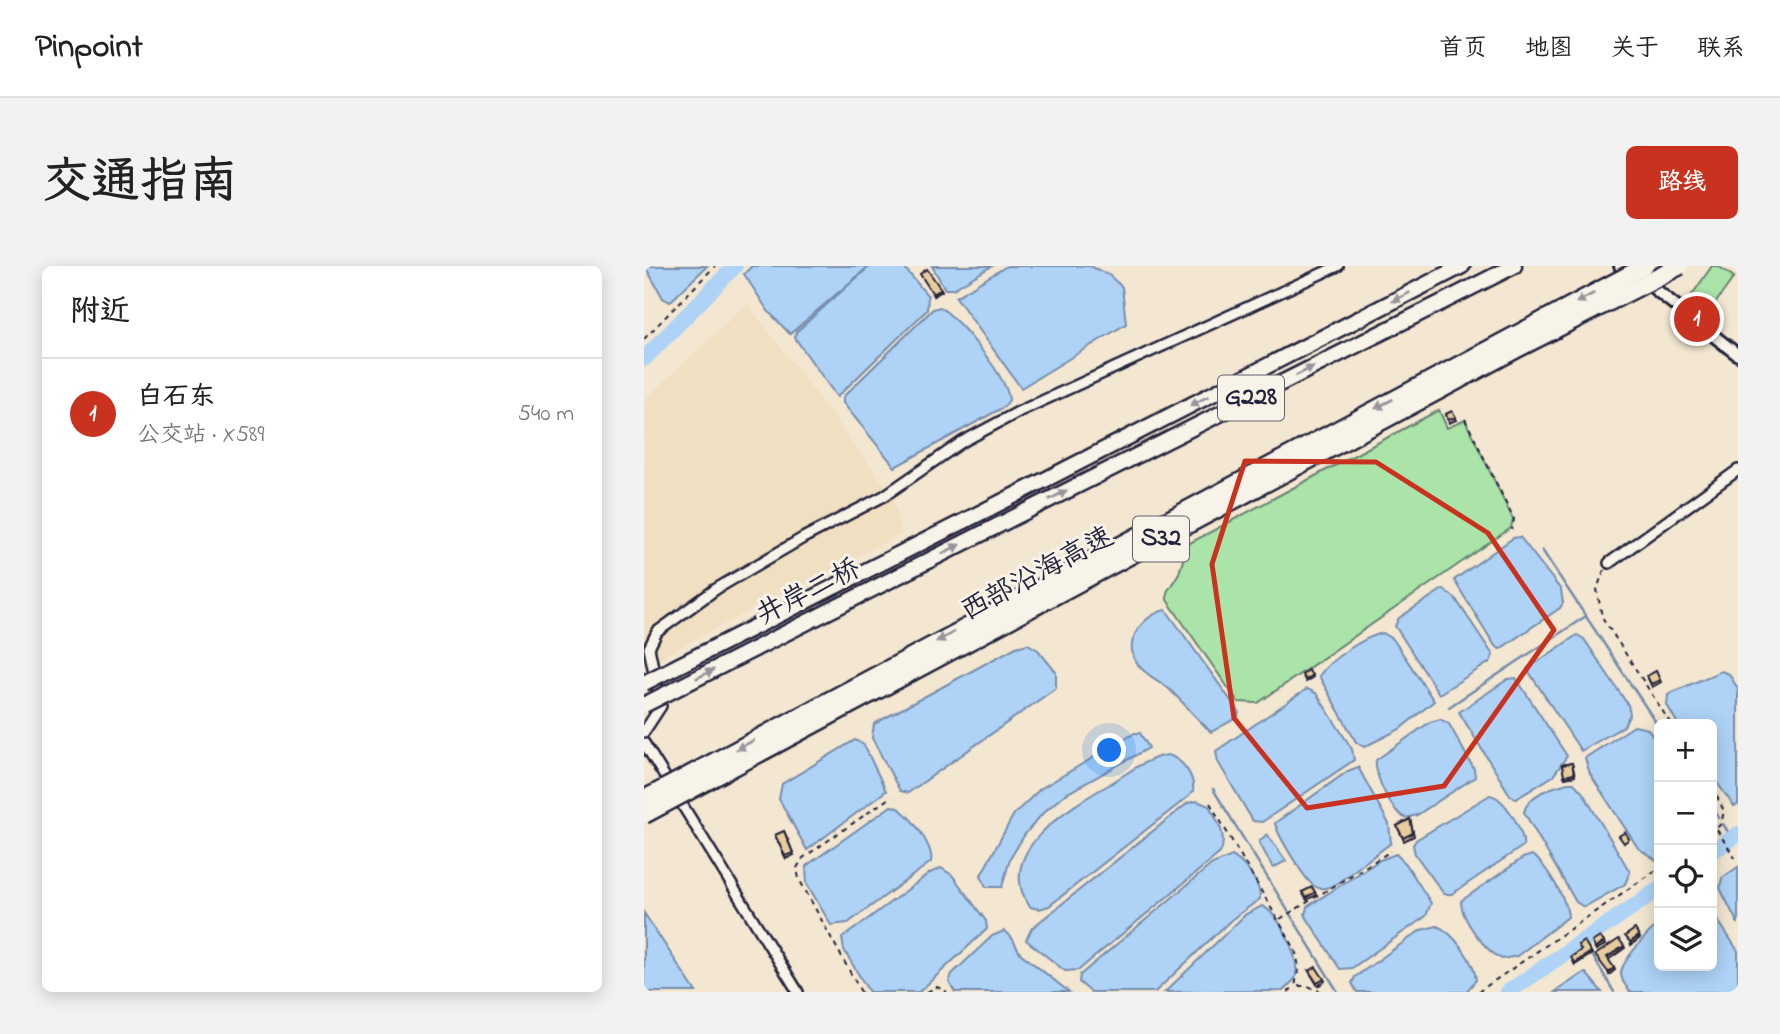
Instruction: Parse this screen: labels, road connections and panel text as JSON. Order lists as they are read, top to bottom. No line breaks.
{"streets":{"highway":["G228","S32","西部沿海高速","井岸二桥"]},"page":{"header":"Pinpoint","nav":["首页","地图","关于","联系"],"title":"交通指南","buttons":"路线","heading":"附近","pins":"1","list":[{"mark":"1","name":"白石东","note":"公交站 · X589","value":"540 m"}],"map_buttons":["+","−"]}}
